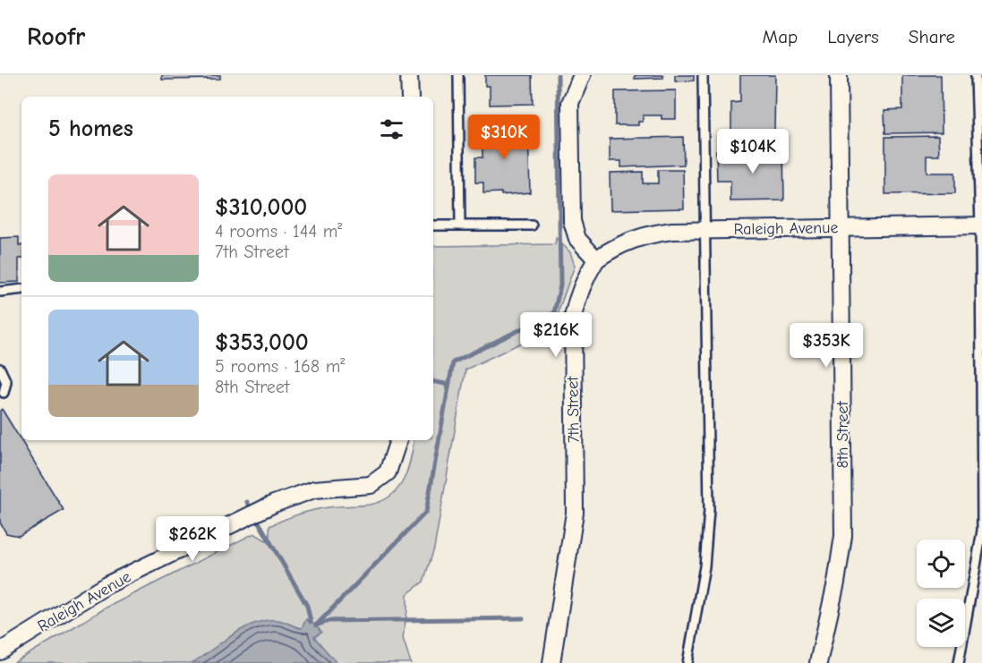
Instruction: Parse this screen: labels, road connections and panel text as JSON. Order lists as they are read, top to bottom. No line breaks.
{"streets":{"street":["Raleigh Avenue","7th Street","8th Street"]},"crossings":[["Raleigh Avenue","7th Street"],["Raleigh Avenue","8th Street"]],"page":{"header":"Roofr","nav":["Map","Layers","Share"],"heading":"5 homes","price":["$310K","$104K","$216K","$353K","$262K"],"list":[{"name":"$310,000","note":"4 rooms · 144 m² · 7th Street"},{"name":"$353,000","note":"5 rooms · 168 m² · 8th Street"}]}}
